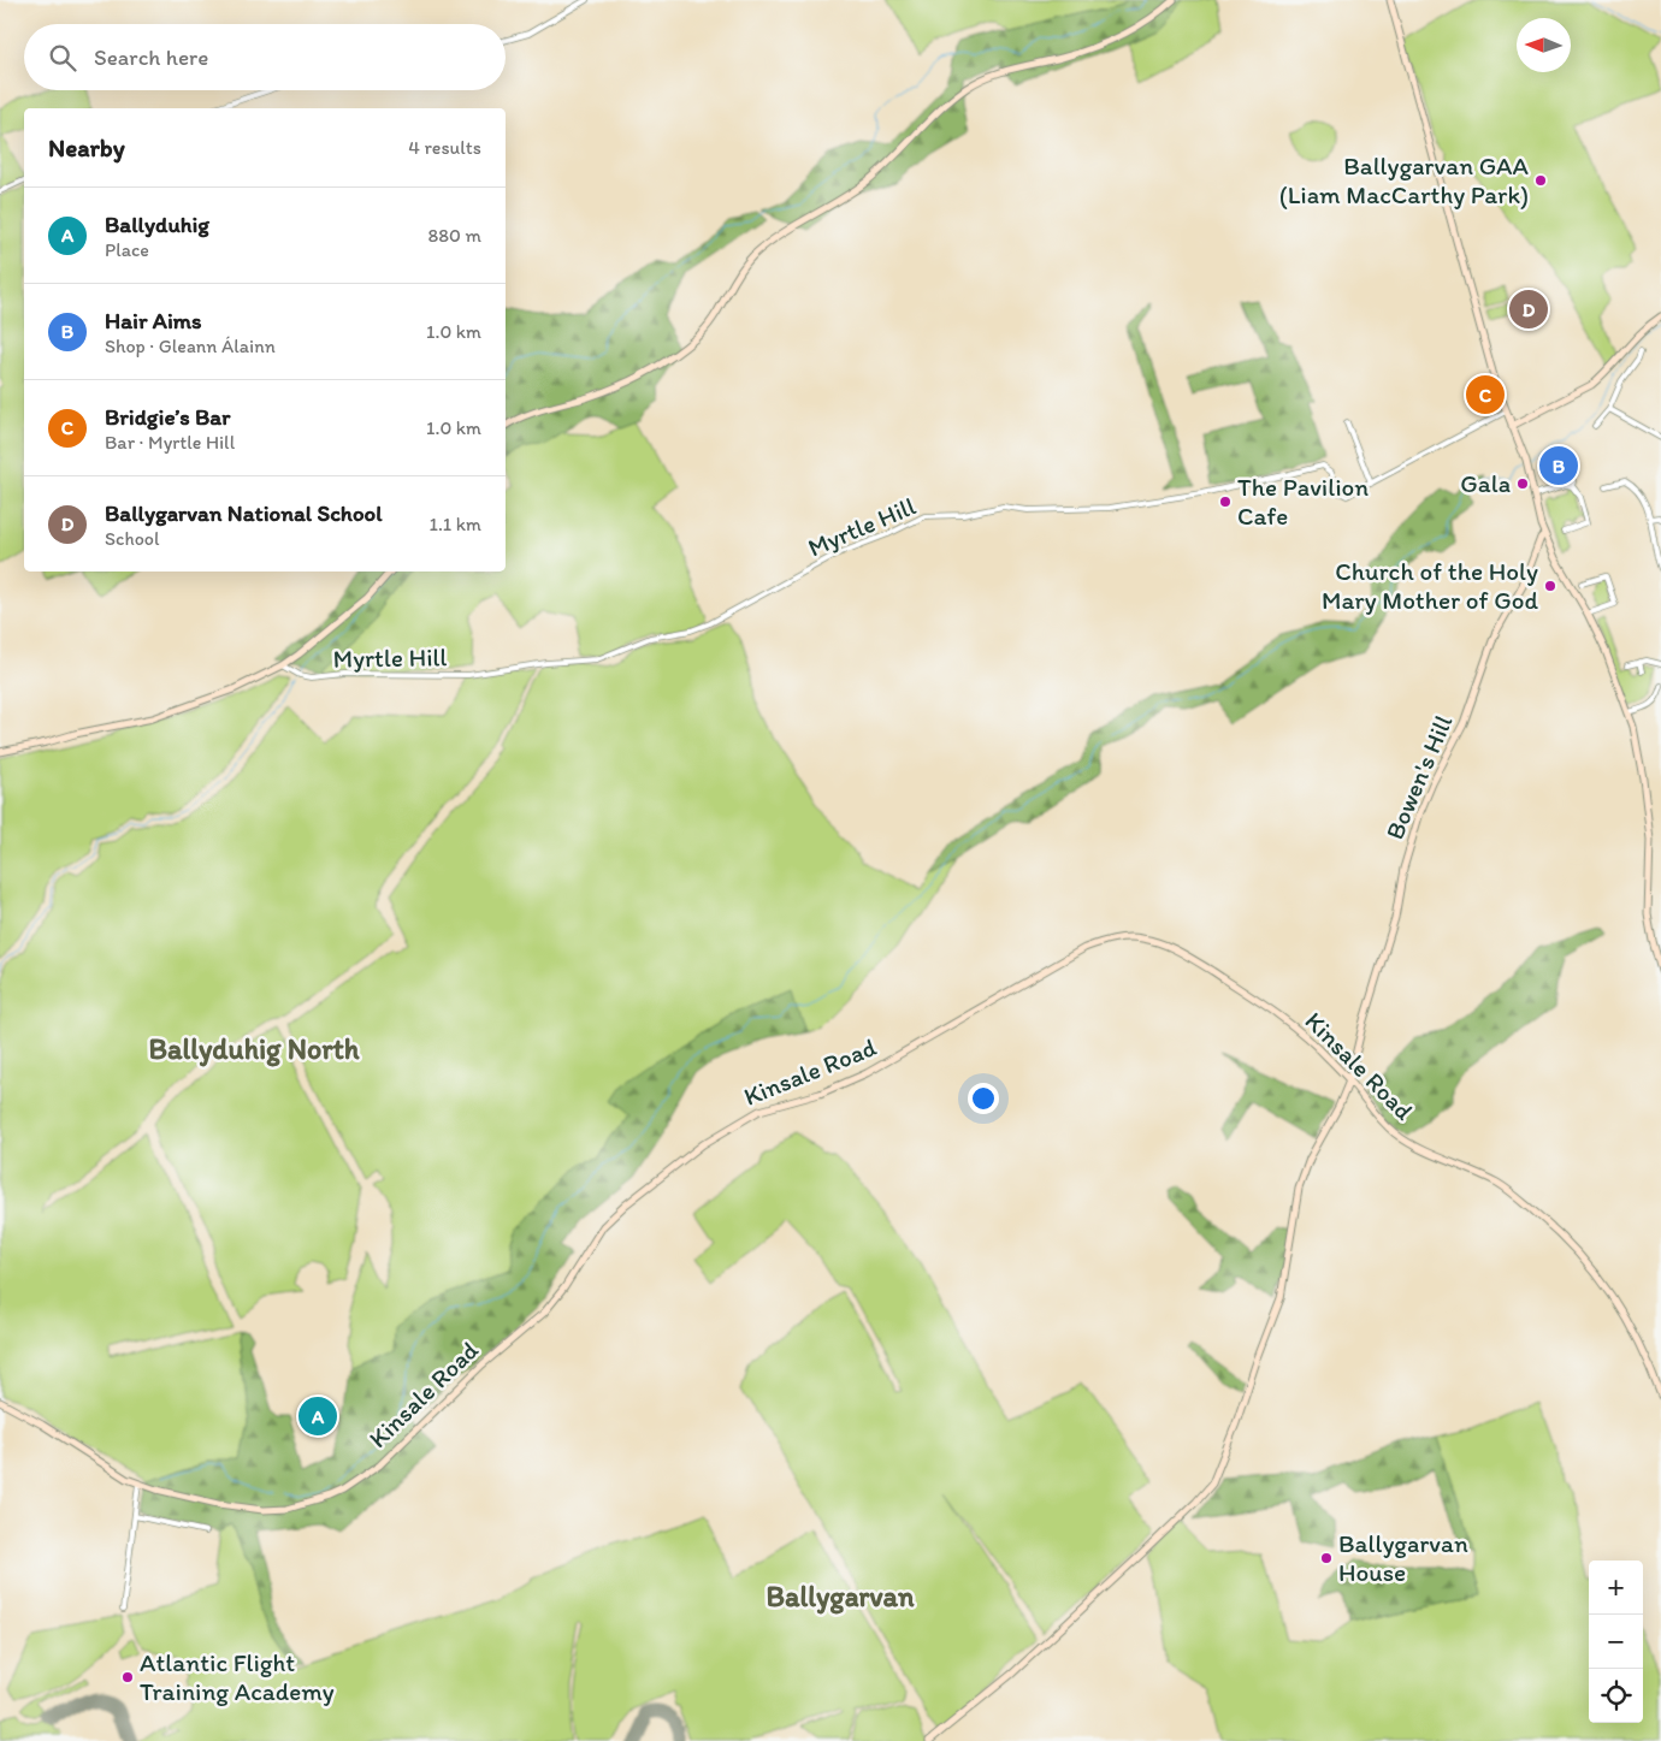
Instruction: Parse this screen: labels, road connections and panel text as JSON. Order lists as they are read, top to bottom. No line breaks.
{"streets":{"main road":["Bowen's Hill","Kinsale Road"],"street":["Myrtle Hill"]},"crossings":[["Bowen's Hill","Kinsale Road"]],"districts":["Ballyduhig North","Ballygarvan"],"places":["Ballygarvan GAA (Liam MacCarthy Park)","Gala","The Pavilion Cafe","Church of the Holy Mary Mother of God","Ballygarvan House","Atlantic Flight Training Academy"],"north":"left","page":{"search":"Search here","heading":["Nearby","4 results"],"list":[{"mark":"A","name":"Ballyduhig","note":"Place","value":"880 m"},{"mark":"B","name":"Hair Aims","note":"Shop · Gleann Álainn","value":"1.0 km"},{"mark":"C","name":"Bridgie’s Bar","note":"Bar · Myrtle Hill","value":"1.0 km"},{"mark":"D","name":"Ballygarvan National School","note":"School","value":"1.1 km"}],"pins":["D","C","B","A"],"map_buttons":["+","−"]}}
